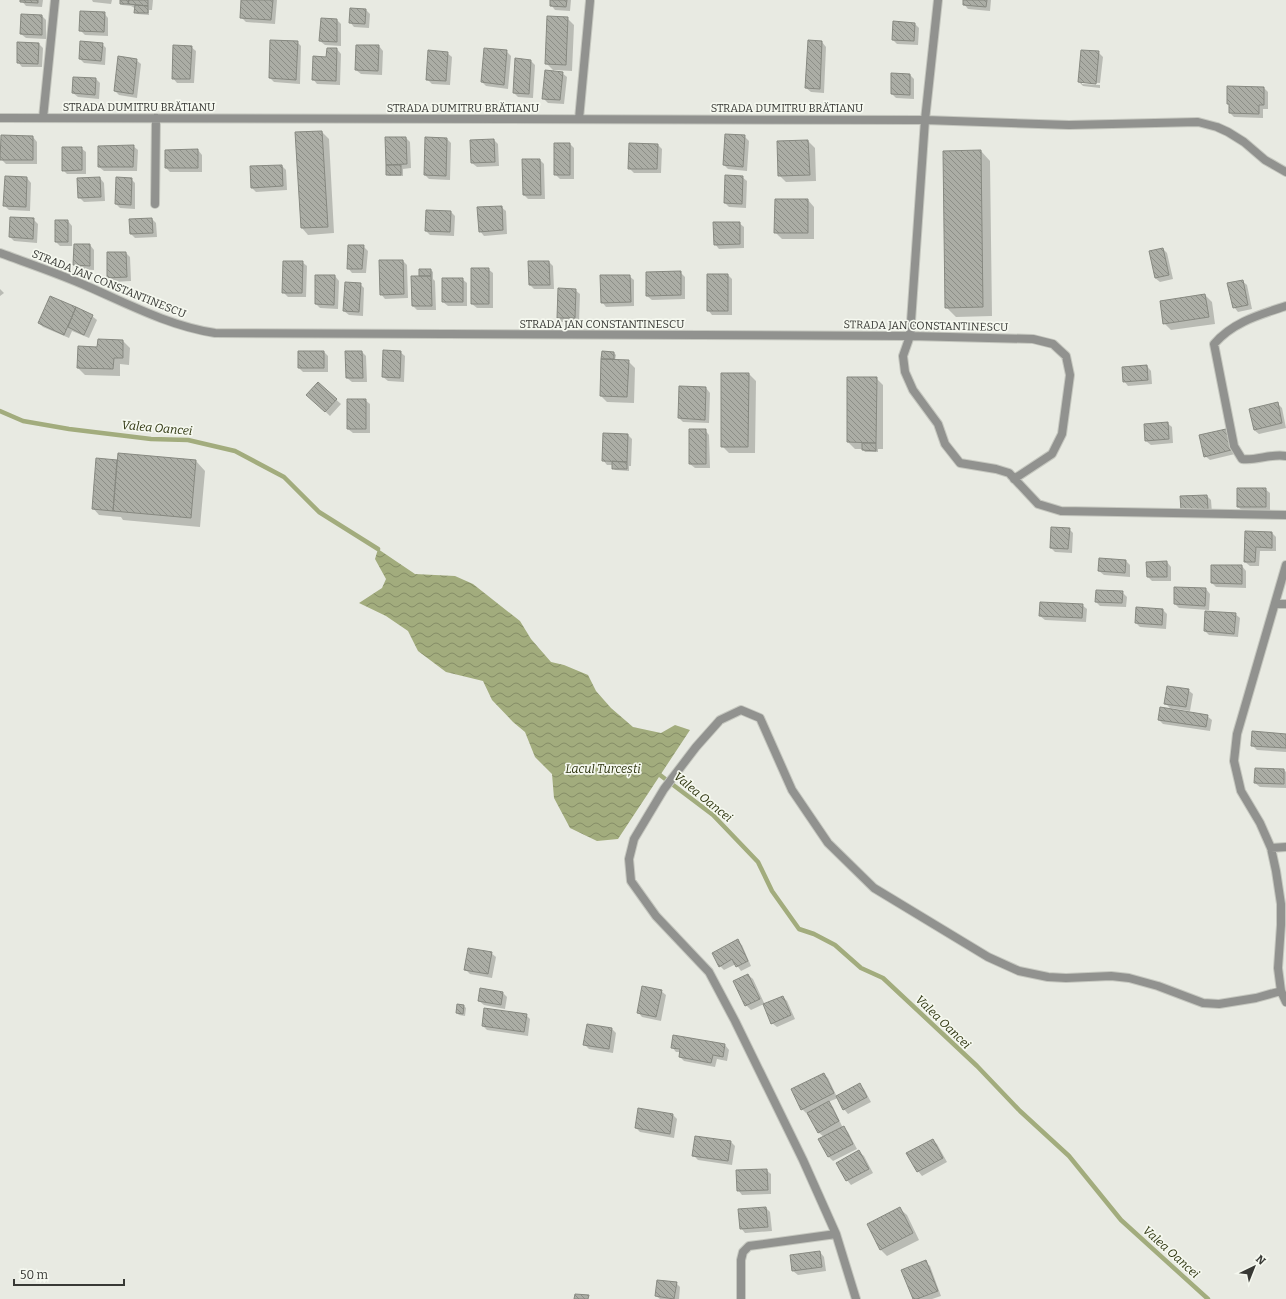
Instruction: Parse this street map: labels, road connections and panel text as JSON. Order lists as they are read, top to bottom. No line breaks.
{"streets":{"street":["STRADA DUMITRU BRĂTIANU","STRADA JAN CONSTANTINESCU"]},"water":["Valea Oancei","Lacul Turcești"],"scale_bar":"50 m","north":"top right"}
